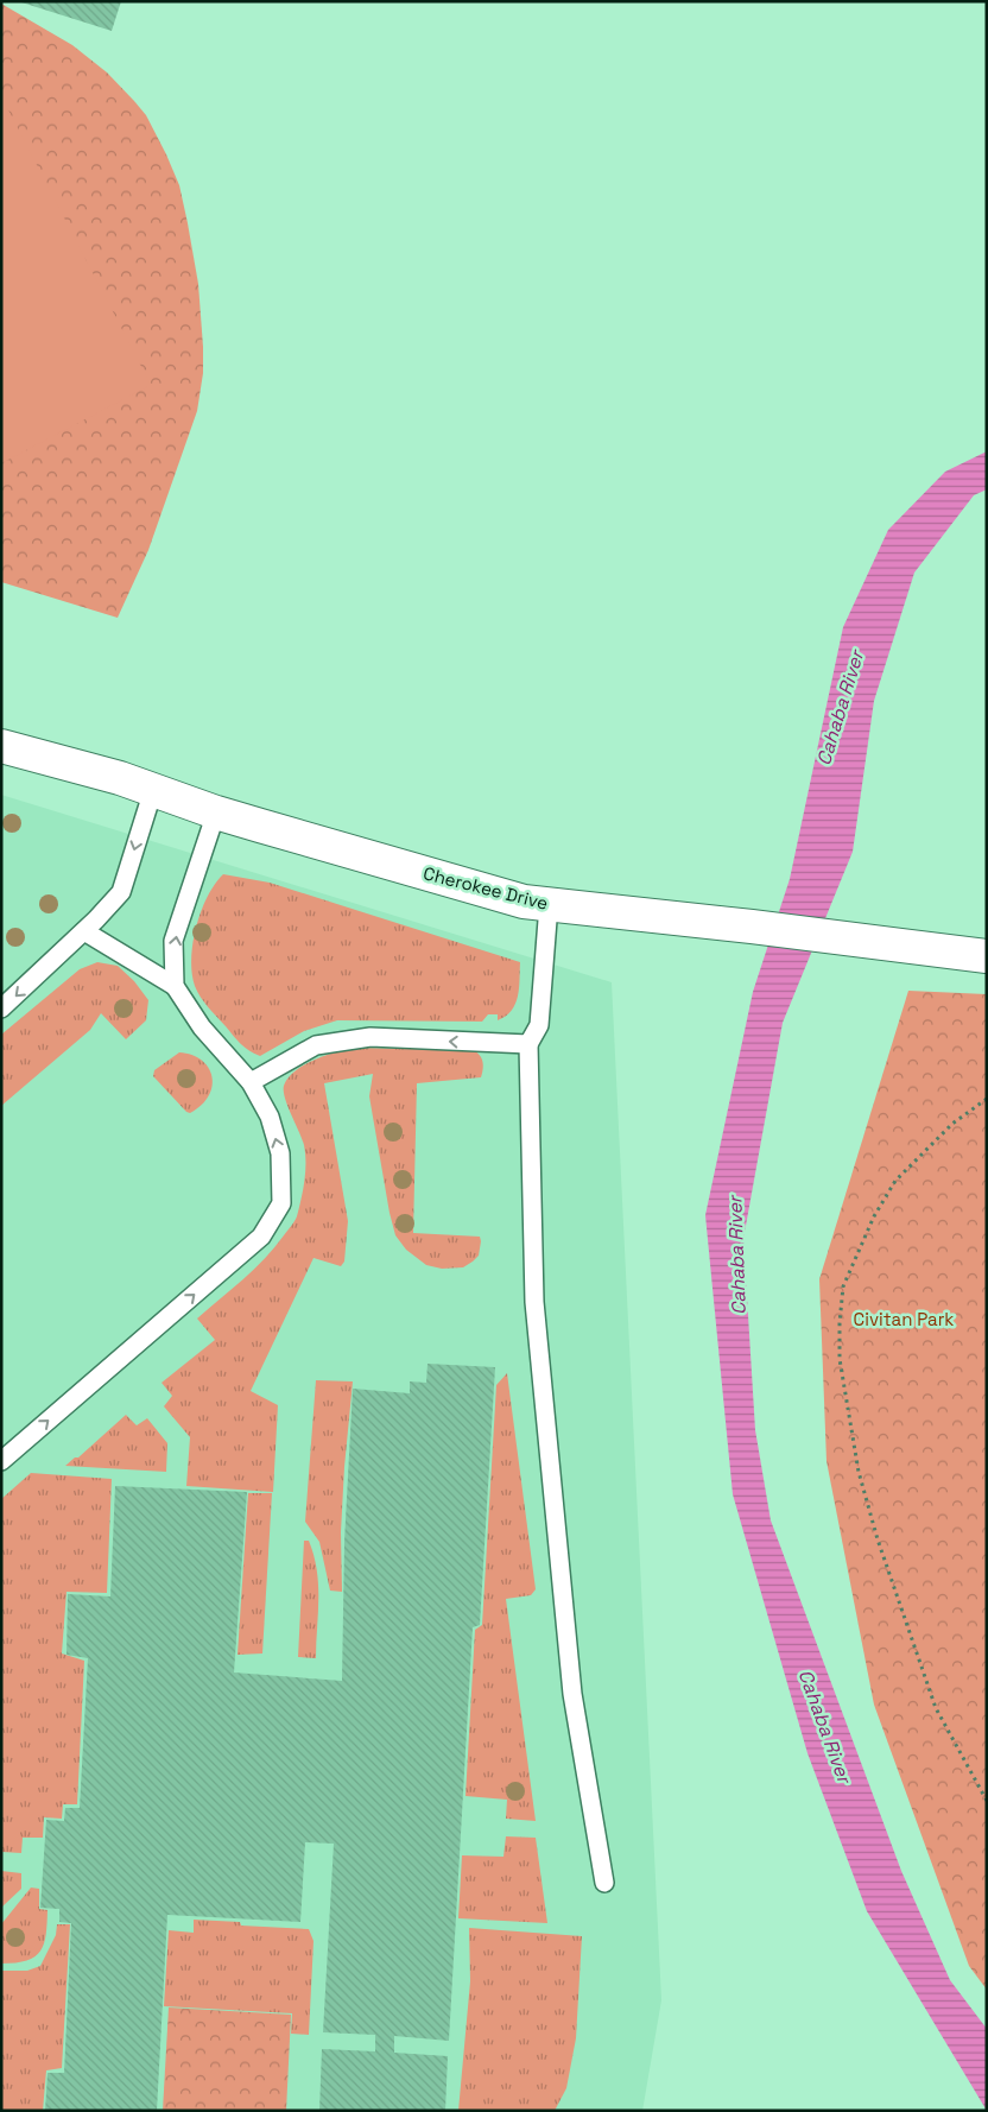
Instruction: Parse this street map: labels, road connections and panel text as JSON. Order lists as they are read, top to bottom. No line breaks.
{"streets":{"street":["Cherokee Drive"]},"water":["Cahaba River"],"parks":["Civitan Park"]}
